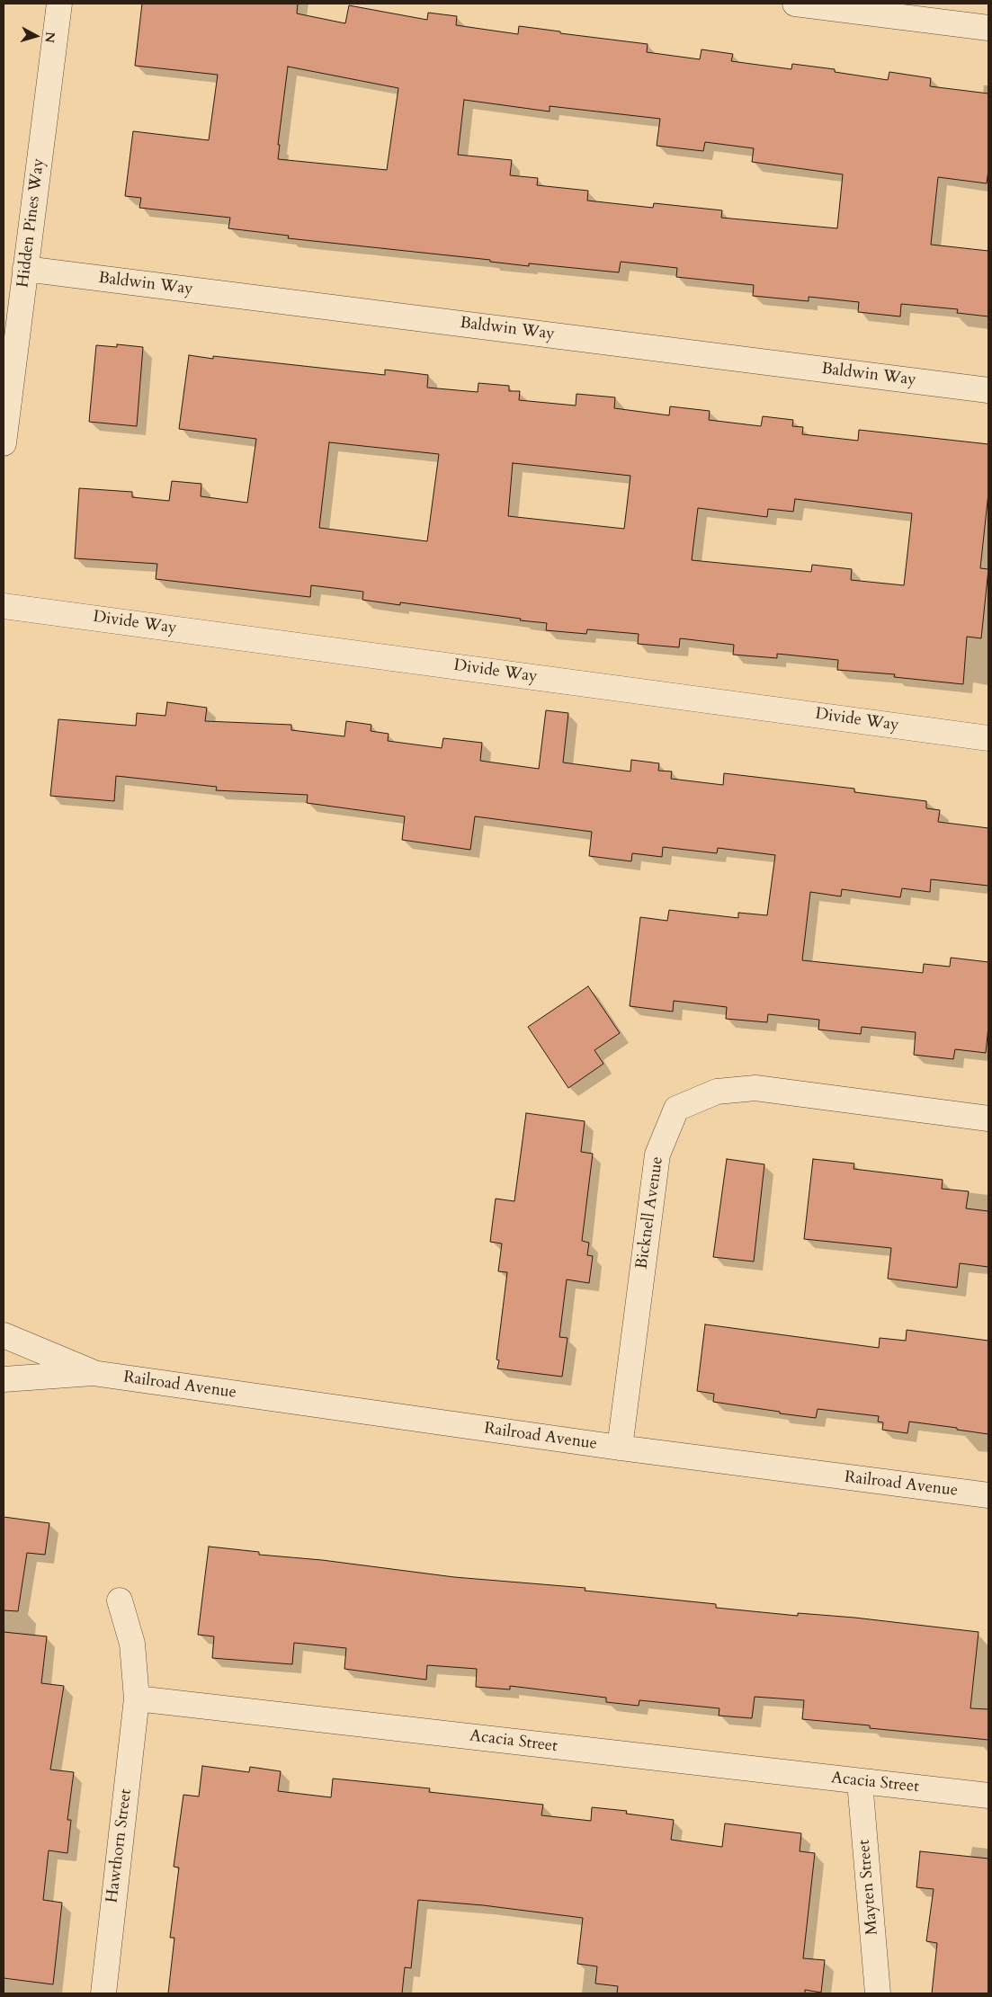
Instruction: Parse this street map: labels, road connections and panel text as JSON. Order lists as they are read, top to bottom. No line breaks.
{"streets":{"street":["Hidden Pines Way","Baldwin Way","Divide Way","Bicknell Avenue","Railroad Avenue","Acacia Street","Hawthorn Street","Mayten Street"]},"crossings":[["Hidden Pines Way","Baldwin Way"],["Bicknell Avenue","Railroad Avenue"],["Acacia Street","Hawthorn Street"],["Acacia Street","Mayten Street"]],"north":"right"}
